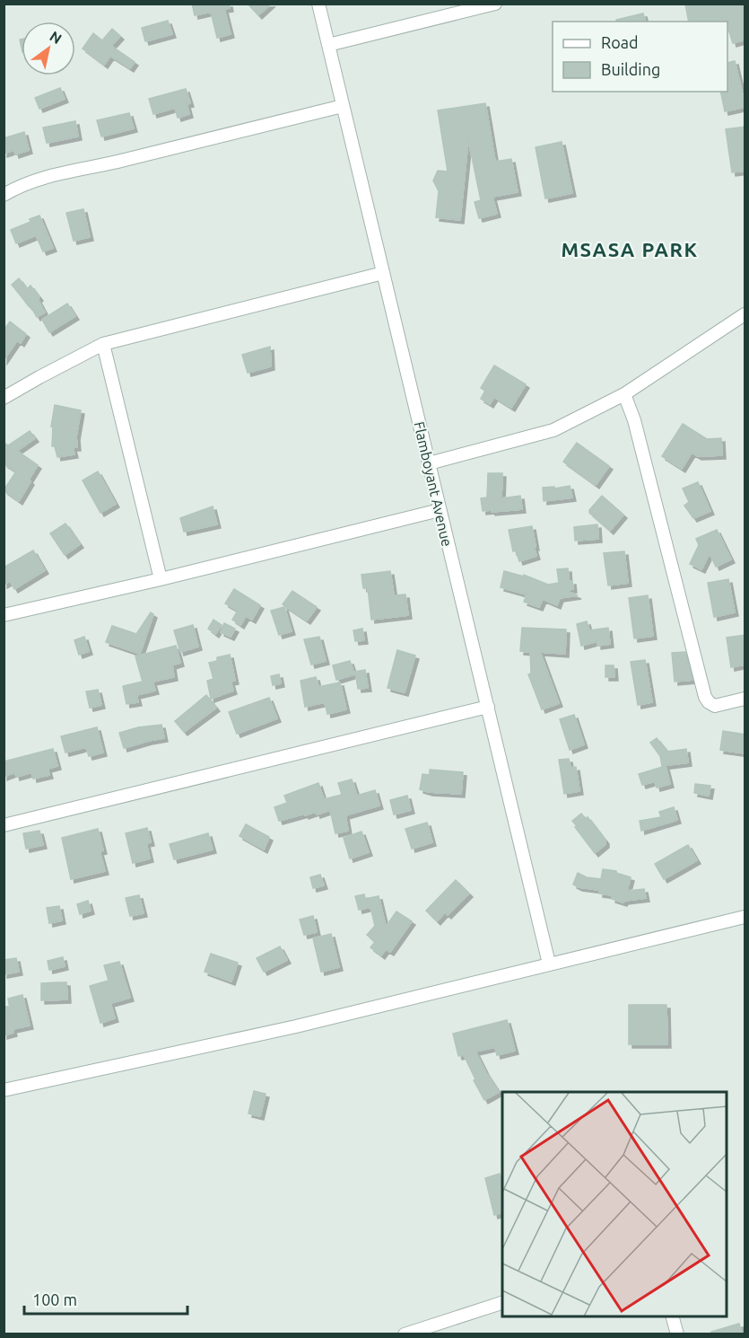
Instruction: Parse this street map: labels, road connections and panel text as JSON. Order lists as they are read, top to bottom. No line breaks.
{"streets":{"street":["Flamboyant Avenue"]},"districts":["MSASA PARK"],"legend":["Road","Building"],"scale_bar":"100 m","north":"top right"}
